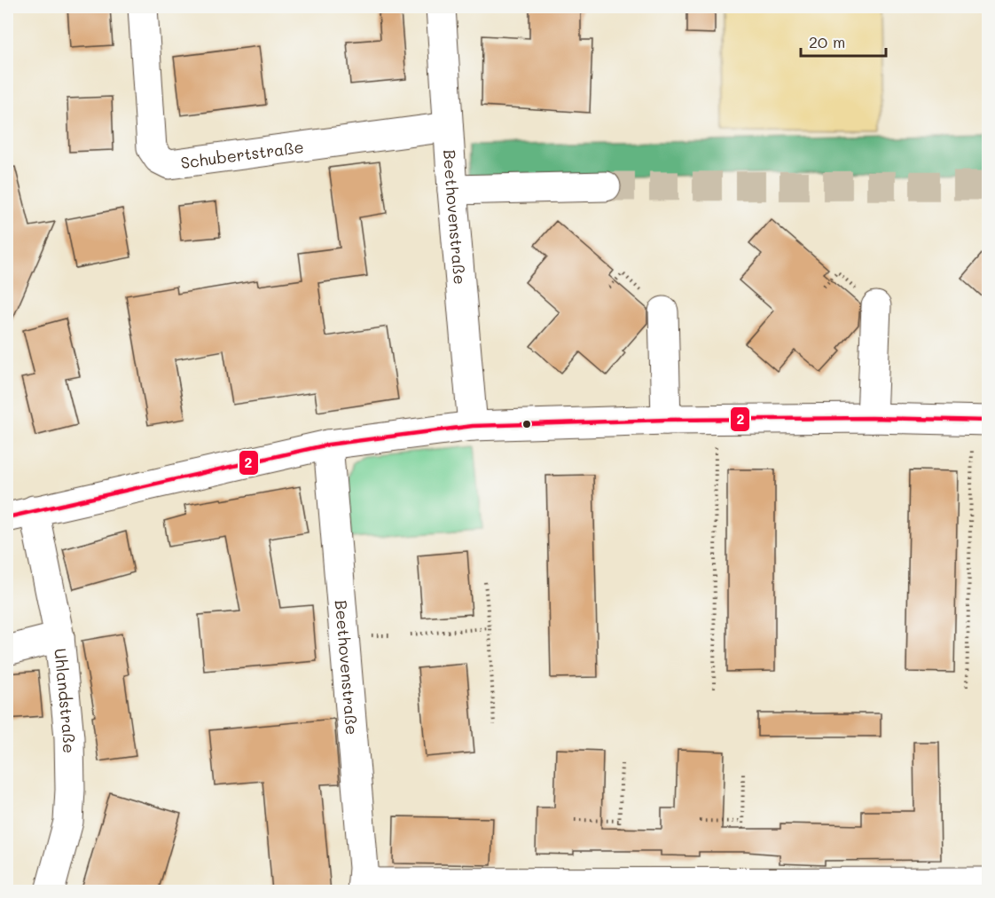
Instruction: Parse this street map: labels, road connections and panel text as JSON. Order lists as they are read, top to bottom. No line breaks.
{"streets":{"street":["Schubertstraße","Beethovenstraße","Uhlandstraße"]},"crossings":[["Schubertstraße","Beethovenstraße"]],"lines":["transit line 2"],"scale_bar":"20 m"}
